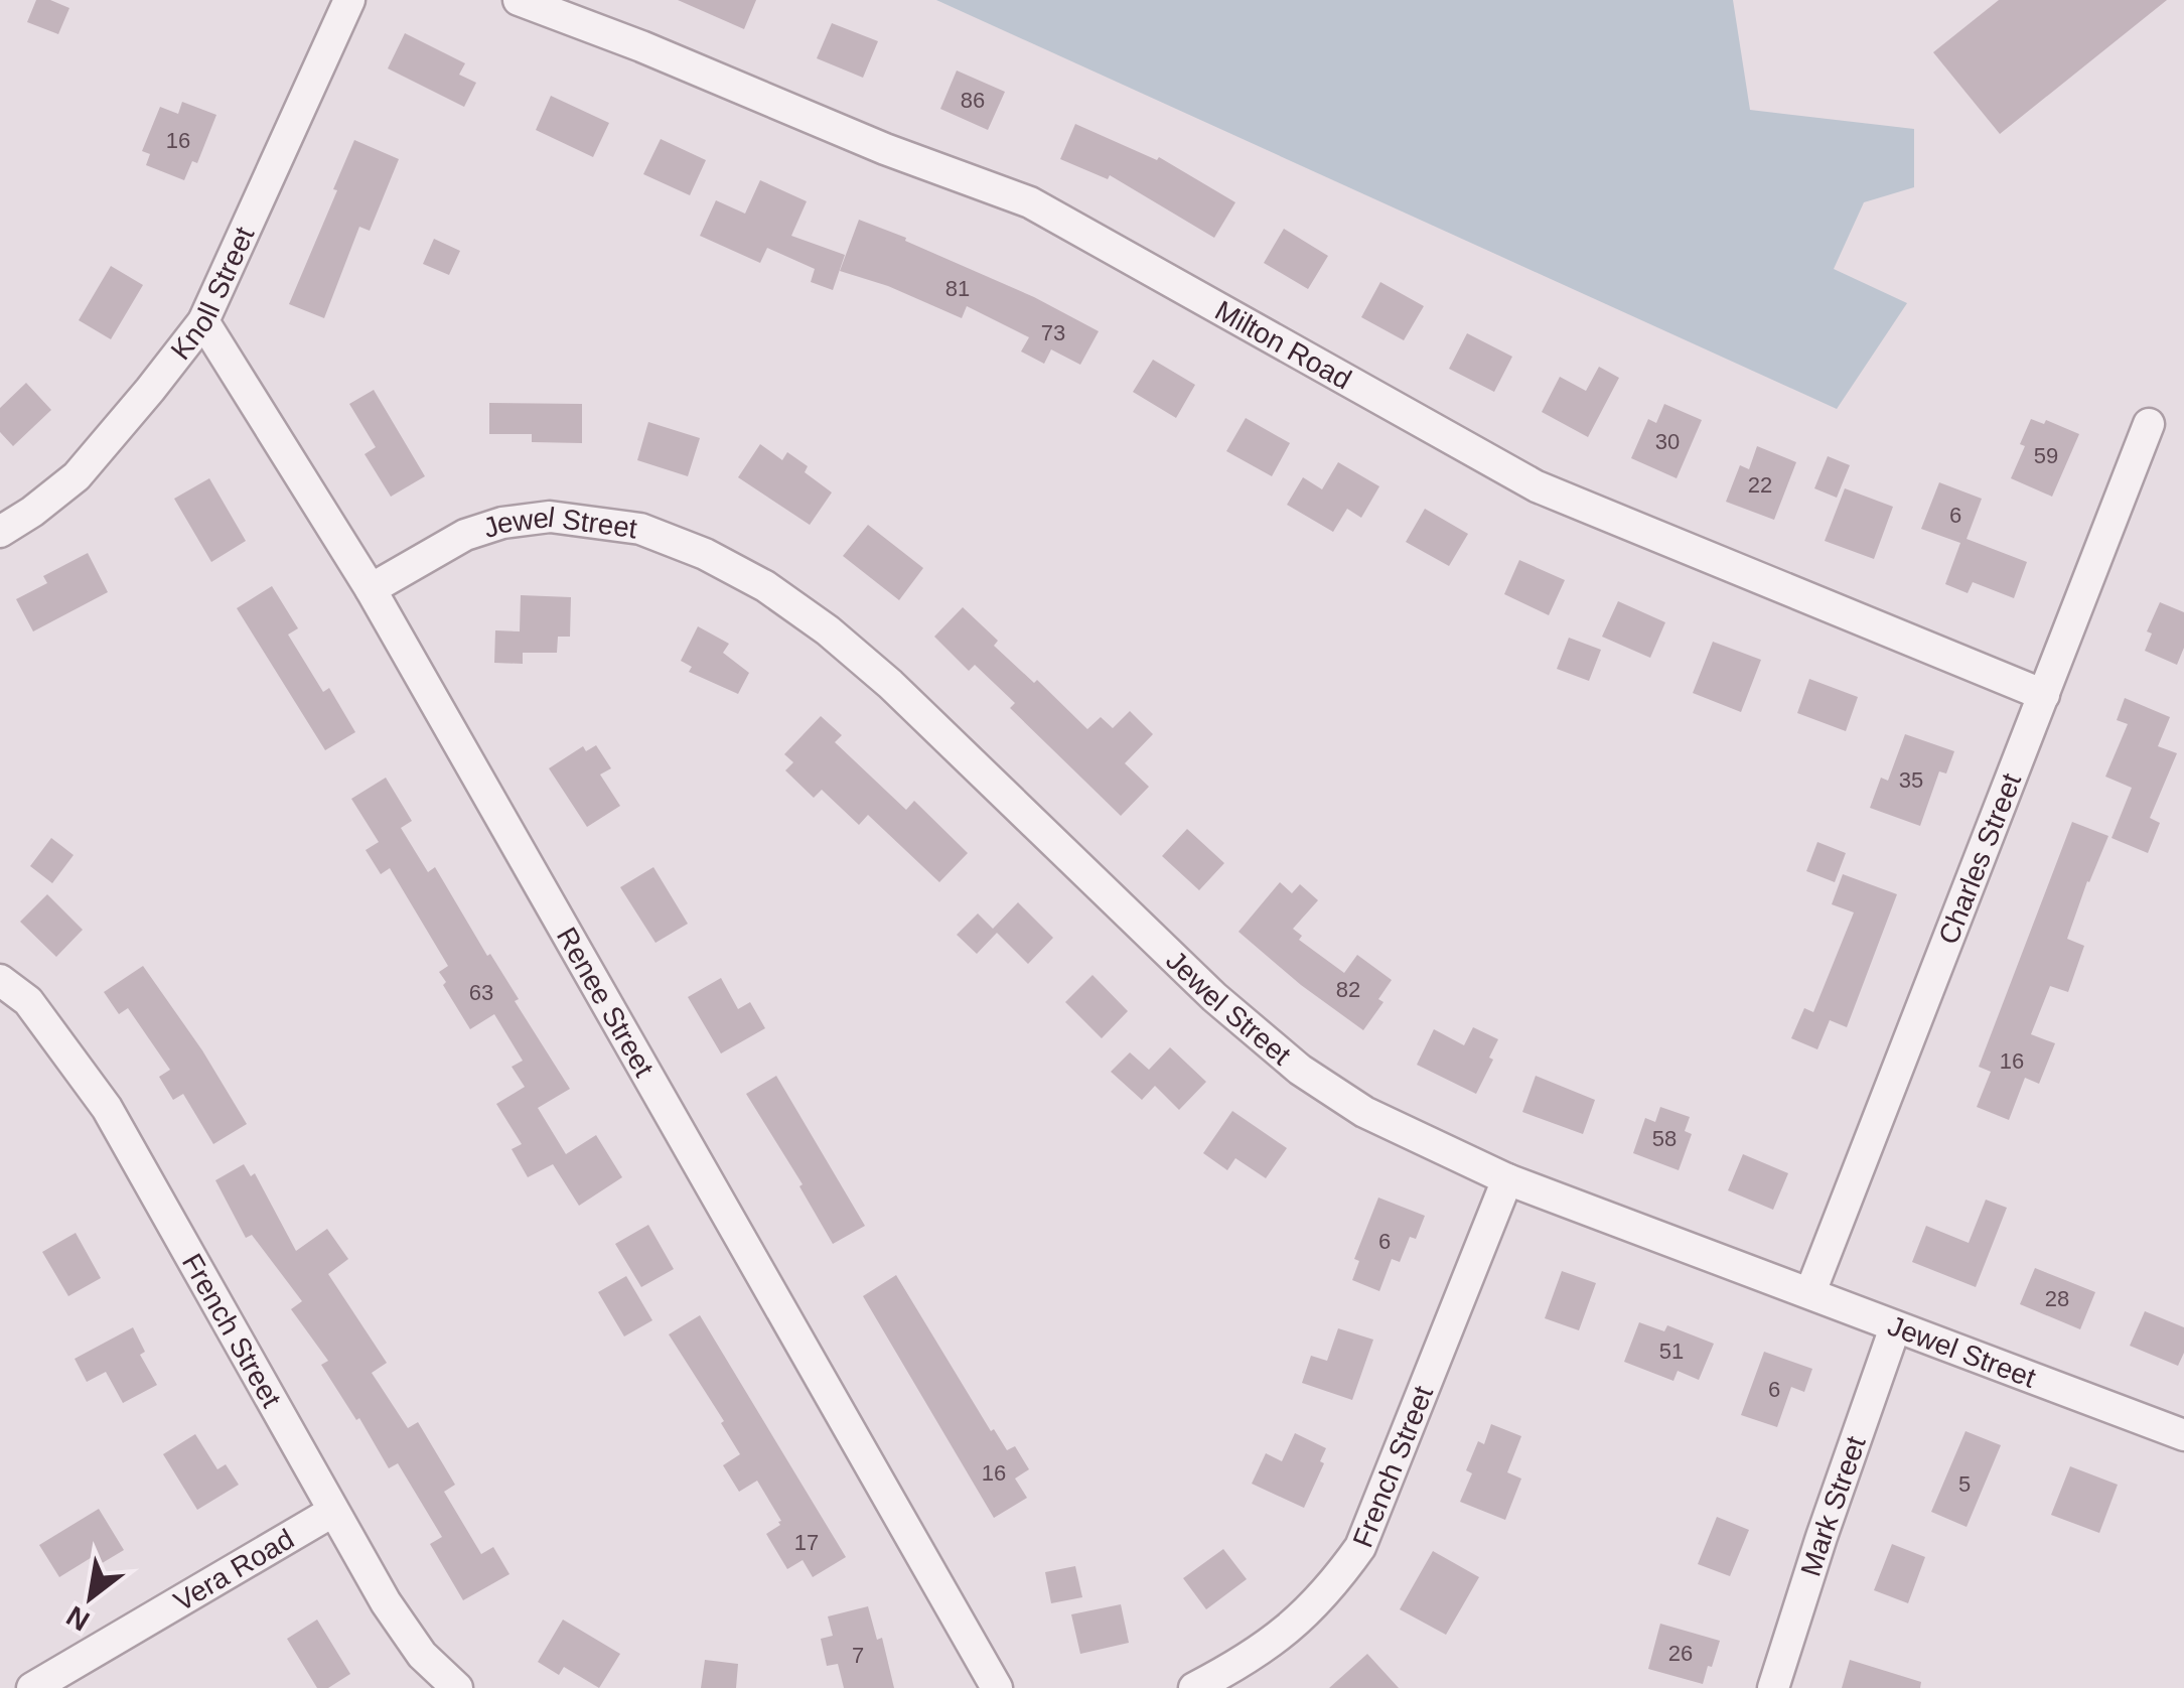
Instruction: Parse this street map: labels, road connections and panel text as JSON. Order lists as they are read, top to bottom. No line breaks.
{"streets":{"street":["Knoll Street","Milton Road","Jewel Street","Charles Street","Renee Street","French Street","Mark Street","Vera Road"]},"crossings":[["Knoll Street","Renee Street"],["Milton Road","Charles Street"],["Jewel Street","Charles Street"],["Jewel Street","Renee Street"],["Jewel Street","French Street"],["Jewel Street","Mark Street"],["French Street","Vera Road"]],"house_numbers":["86","16","81","73","30","59","22","6","35","82","63","16","58","6","28","51","6","16","5","17","26","7"],"north":"bottom left"}
